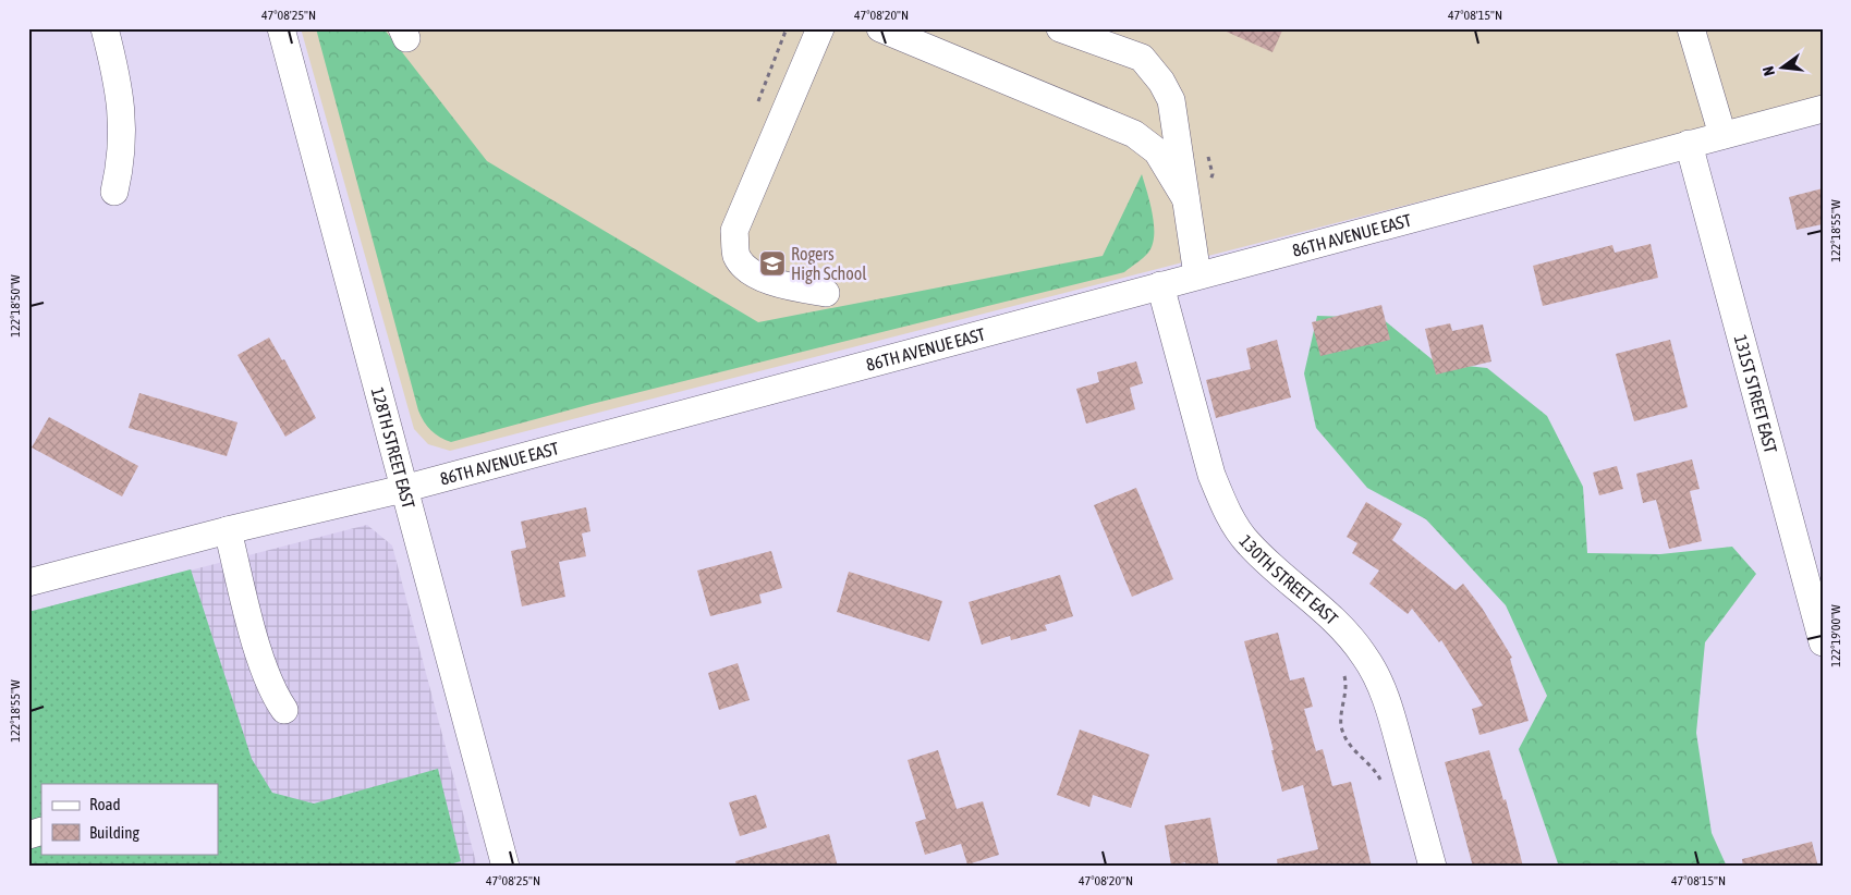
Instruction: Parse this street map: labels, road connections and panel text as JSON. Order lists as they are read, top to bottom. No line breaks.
{"streets":{"street":["86TH AVENUE EAST","131ST STREET EAST","128TH STREET EAST","130TH STREET EAST"]},"crossings":[["86TH AVENUE EAST","131ST STREET EAST"],["86TH AVENUE EAST","128TH STREET EAST"],["86TH AVENUE EAST","130TH STREET EAST"]],"places":{"school or university":["Rogers High School"]},"legend":["Road","Building"],"north":"left","coordinates":["47°08'25\"N","47°08'20\"N","47°08'15\"N","122°18'55\"W","122°18'50\"W","122°19'00\"W"]}
